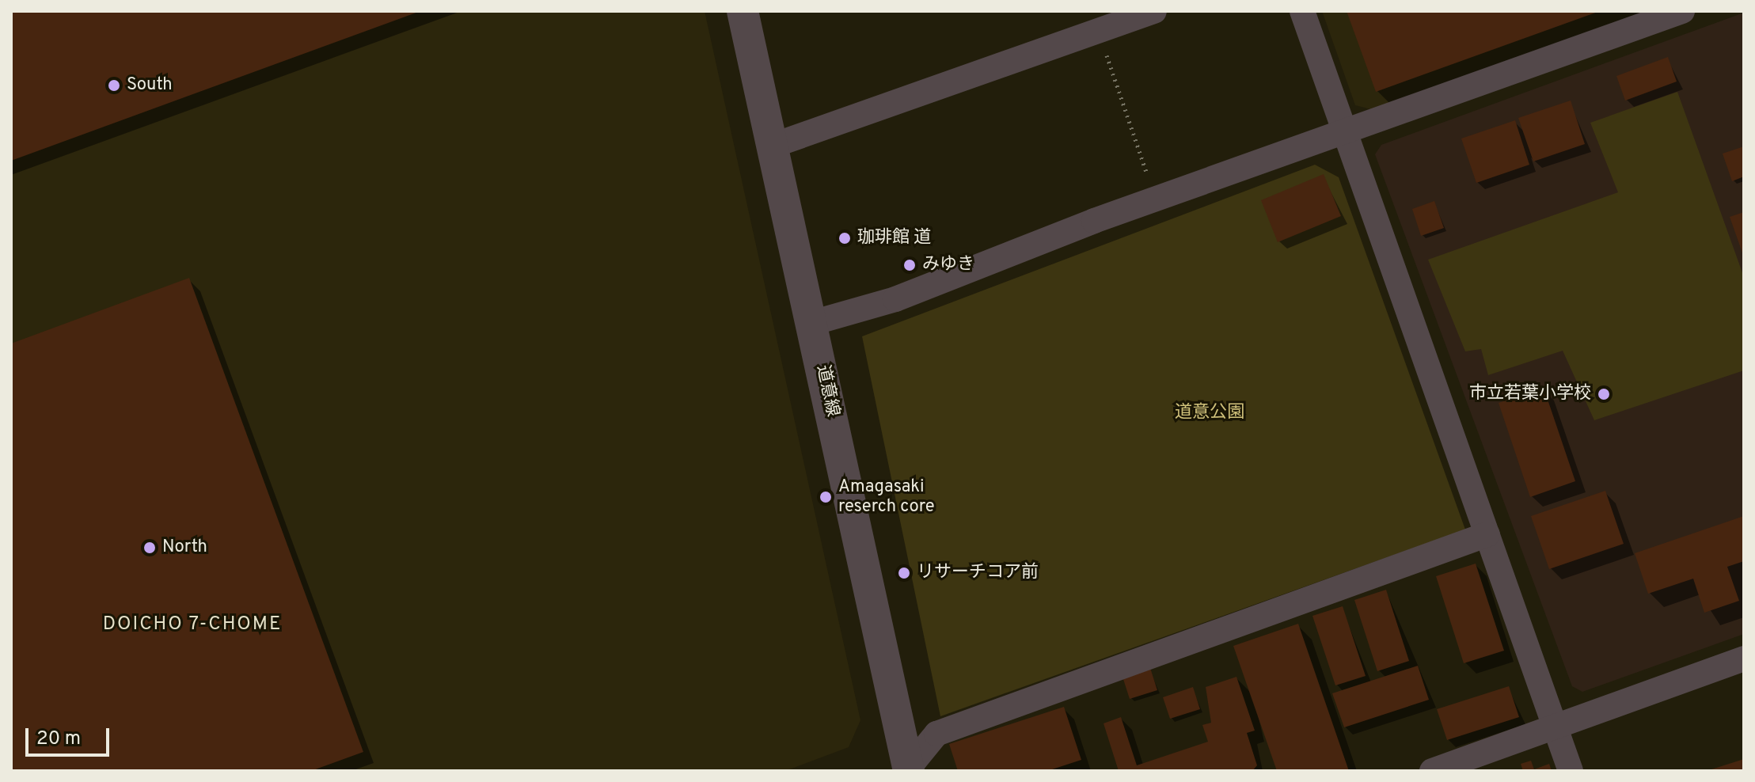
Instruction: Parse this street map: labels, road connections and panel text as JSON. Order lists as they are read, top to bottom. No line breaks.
{"streets":{"street":["道意線"]},"districts":["DOICHO 7-CHOME"],"parks":["道意公園"],"places":["South","珈琲館 道","みゆき","市立若葉小学校","Amagasaki reserch core","North","リサーチコア前"],"scale_bar":"20 m"}
